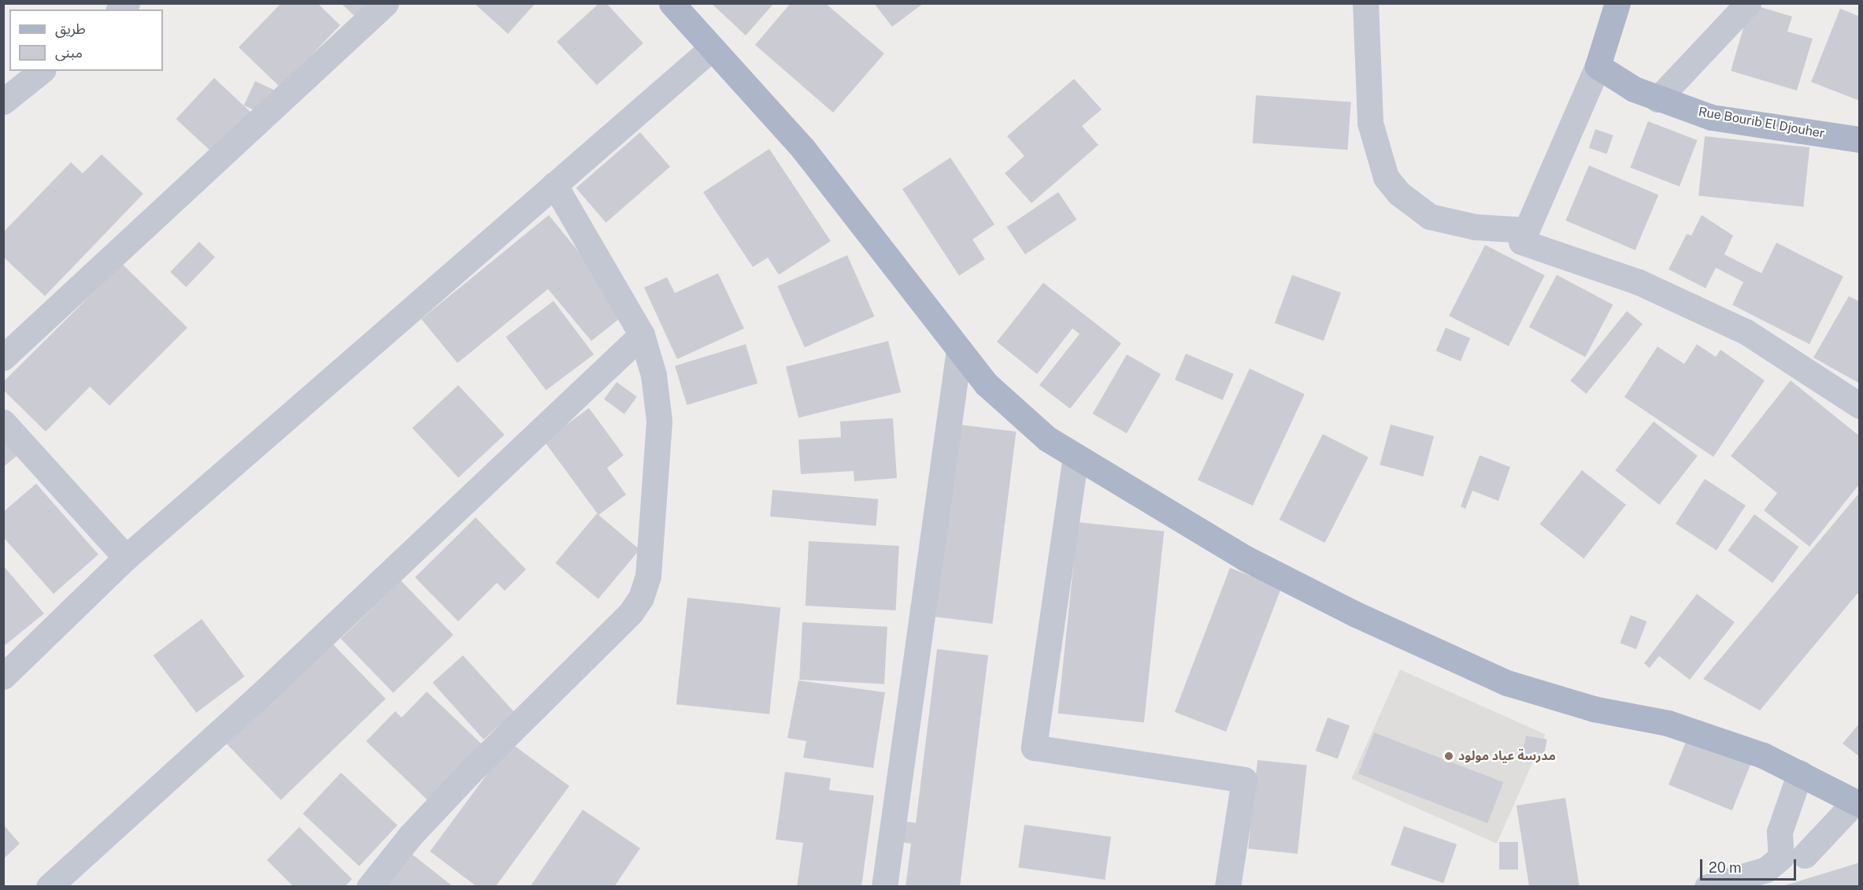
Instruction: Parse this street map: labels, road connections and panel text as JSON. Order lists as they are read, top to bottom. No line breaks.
{"streets":{"main road":["Rue Bourib El Djouher"]},"places":["مدرسة عياد مولود"],"legend":["طريق","مبنى"],"scale_bar":"20 m"}
